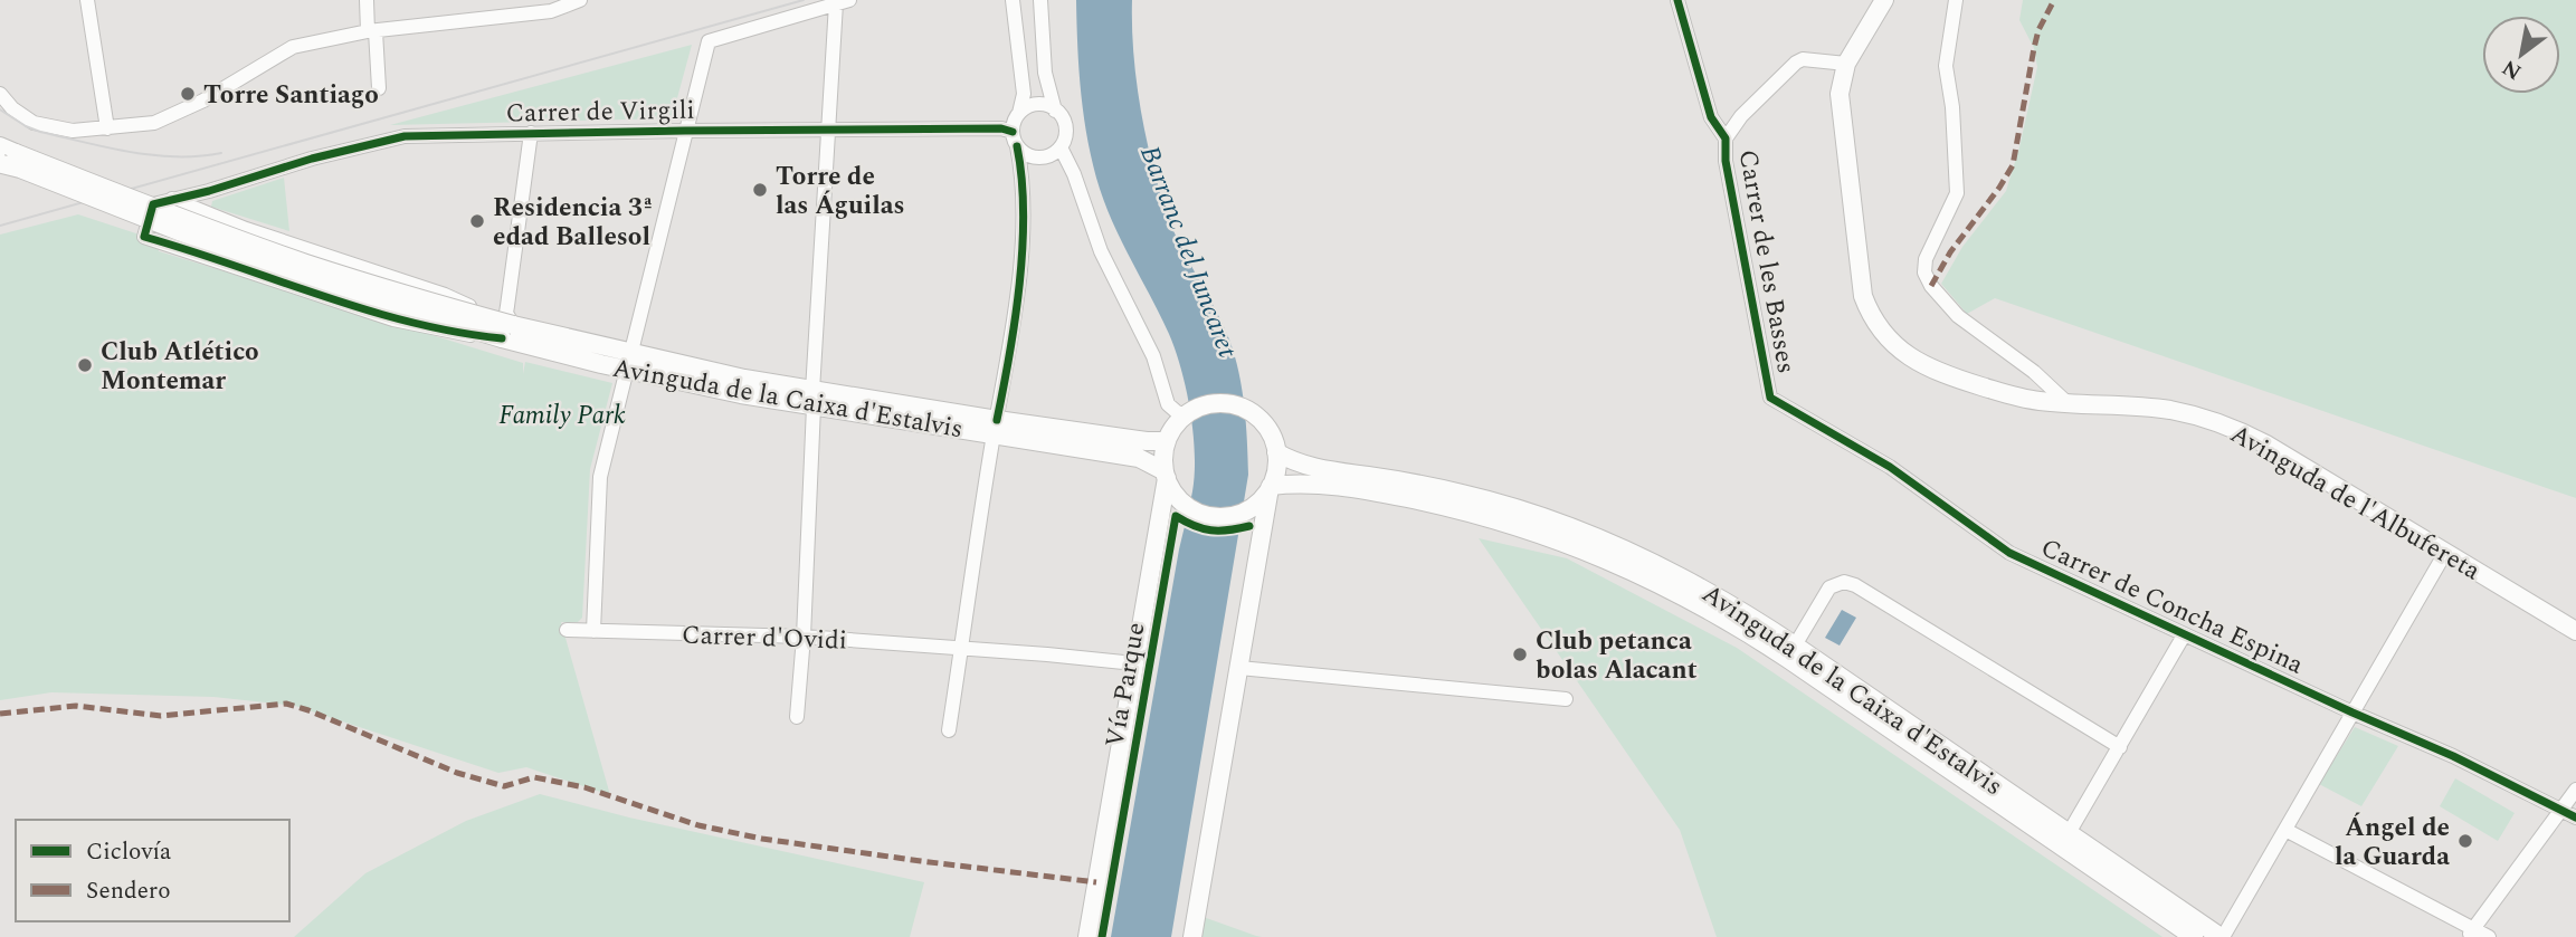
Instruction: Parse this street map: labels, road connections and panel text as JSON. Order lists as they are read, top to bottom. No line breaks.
{"streets":{"main road":["Avinguda de la Caixa d'Estalvis","Avinguda de l'Albufereta"],"street":["Carrer de Virgili","Carrer de les Basses","Carrer de Concha Espina","Carrer d'Ovidi"],"cycle path":["Vía Parque"]},"crossings":[["Carrer de Virgili","Avinguda de la Caixa d'Estalvis"],["Carrer de les Basses","Carrer de Concha Espina"]],"water":["Barranc del Juncaret"],"parks":["Family Park"],"places":["Torre Santiago","Torre de las Águilas","Residencia 3ª edad Ballesol","Club Atlético Montemar","Club petanca bolas Alacant","Ángel de la Guarda"],"legend":["Ciclovía","Sendero"],"north":"bottom left"}
